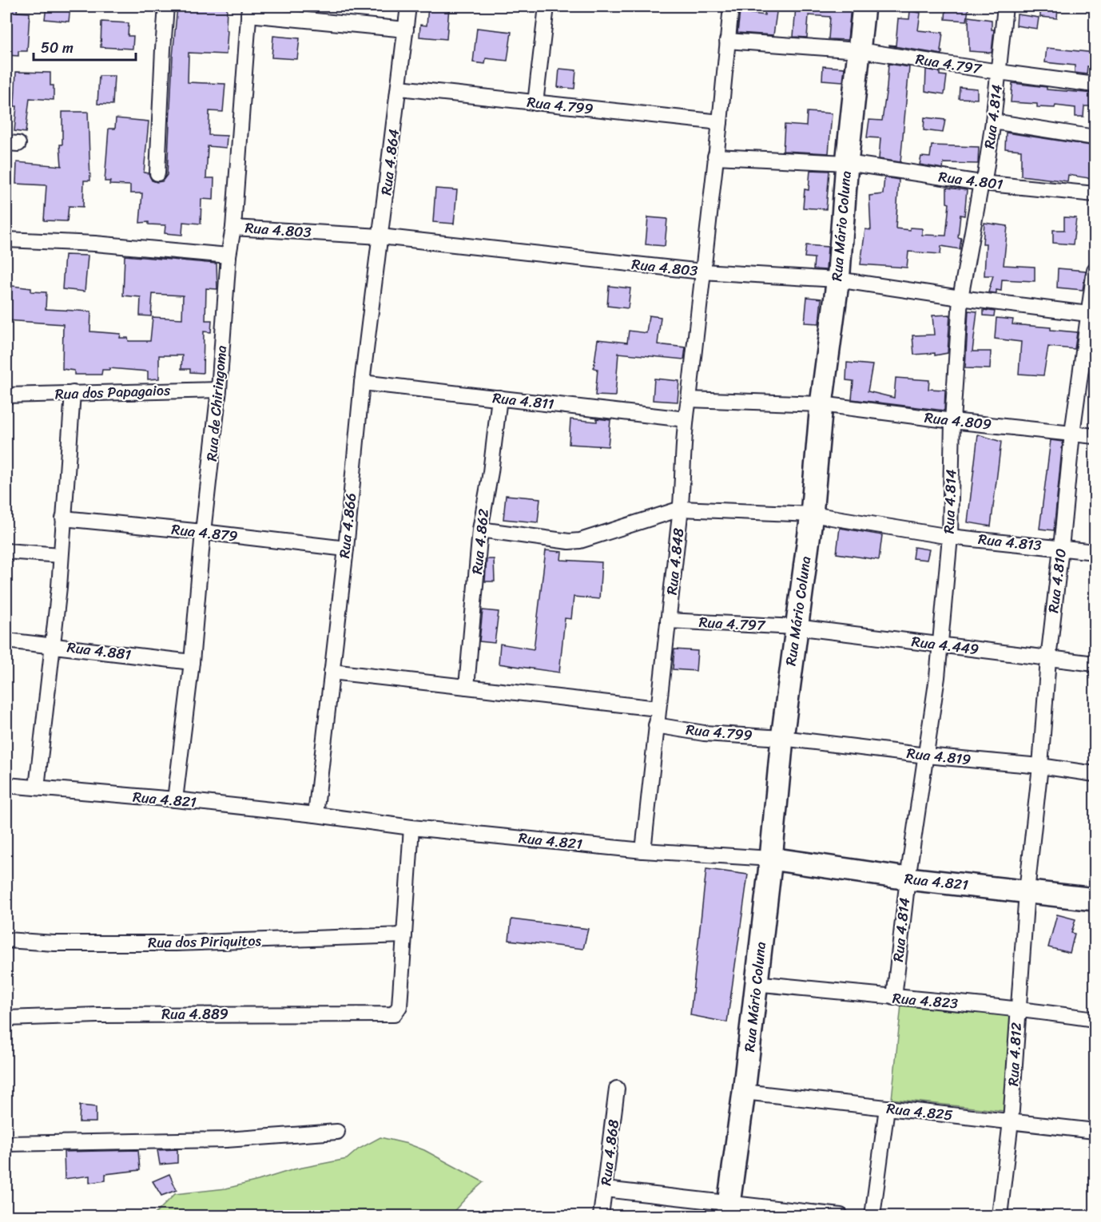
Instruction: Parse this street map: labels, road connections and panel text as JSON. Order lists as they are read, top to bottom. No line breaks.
{"streets":{"main road":["Rua Mário Coluna","Rua 4.821"],"street":["Rua 4.797","Rua 4.799","Rua 4.814","Rua 4.864","Rua 4.801","Rua 4.803","Rua dos Papagaios","Rua 4.811","Rua de Chiringoma","Rua 4.809","Rua 4.866","Rua 4.879","Rua 4.862","Rua 4.813","Rua 4.848","Rua 4.810","Rua 4.449","Rua 4.881","Rua 4.819","Rua dos Piriquitos","Rua 4.823","Rua 4.889","Rua 4.812","Rua 4.825","Rua 4.868"]},"crossings":[["Rua 4.797","Rua 4.814"],["Rua 4.797","Rua Mário Coluna"],["Rua 4.797","Rua 4.848"],["Rua 4.797","Rua 4.449"],["Rua 4.799","Rua 4.864"],["Rua 4.799","Rua Mário Coluna"],["Rua 4.799","Rua 4.848"],["Rua 4.799","Rua 4.819"],["Rua 4.814","Rua 4.801"],["Rua 4.814","Rua 4.803"],["Rua 4.814","Rua 4.809"],["Rua 4.814","Rua 4.813"],["Rua 4.814","Rua 4.449"],["Rua 4.814","Rua 4.819"],["Rua 4.814","Rua 4.821"],["Rua 4.814","Rua 4.823"],["Rua 4.864","Rua 4.803"],["Rua 4.864","Rua 4.866"],["Rua 4.801","Rua Mário Coluna"],["Rua 4.801","Rua 4.848"],["Rua Mário Coluna","Rua 4.803"],["Rua Mário Coluna","Rua 4.809"],["Rua Mário Coluna","Rua 4.813"],["Rua Mário Coluna","Rua 4.449"],["Rua Mário Coluna","Rua 4.819"],["Rua Mário Coluna","Rua 4.821"],["Rua Mário Coluna","Rua 4.823"],["Rua Mário Coluna","Rua 4.825"],["Rua 4.803","Rua de Chiringoma"],["Rua 4.803","Rua 4.866"],["Rua 4.803","Rua 4.848"],["Rua 4.803","Rua 4.810"],["Rua dos Papagaios","Rua de Chiringoma"],["Rua 4.811","Rua 4.866"],["Rua 4.811","Rua 4.862"],["Rua 4.811","Rua 4.848"],["Rua de Chiringoma","Rua 4.879"],["Rua de Chiringoma","Rua 4.881"],["Rua de Chiringoma","Rua 4.821"],["Rua 4.809","Rua 4.848"],["Rua 4.809","Rua 4.810"],["Rua 4.866","Rua 4.879"],["Rua 4.866","Rua 4.821"],["Rua 4.813","Rua 4.848"],["Rua 4.813","Rua 4.810"],["Rua 4.848","Rua 4.821"],["Rua 4.810","Rua 4.449"],["Rua 4.810","Rua 4.819"],["Rua 4.810","Rua 4.821"],["Rua 4.810","Rua 4.812"],["Rua 4.821","Rua 4.812"],["Rua dos Piriquitos","Rua 4.889"],["Rua 4.823","Rua 4.812"],["Rua 4.812","Rua 4.825"]],"scale_bar":"50 m"}
